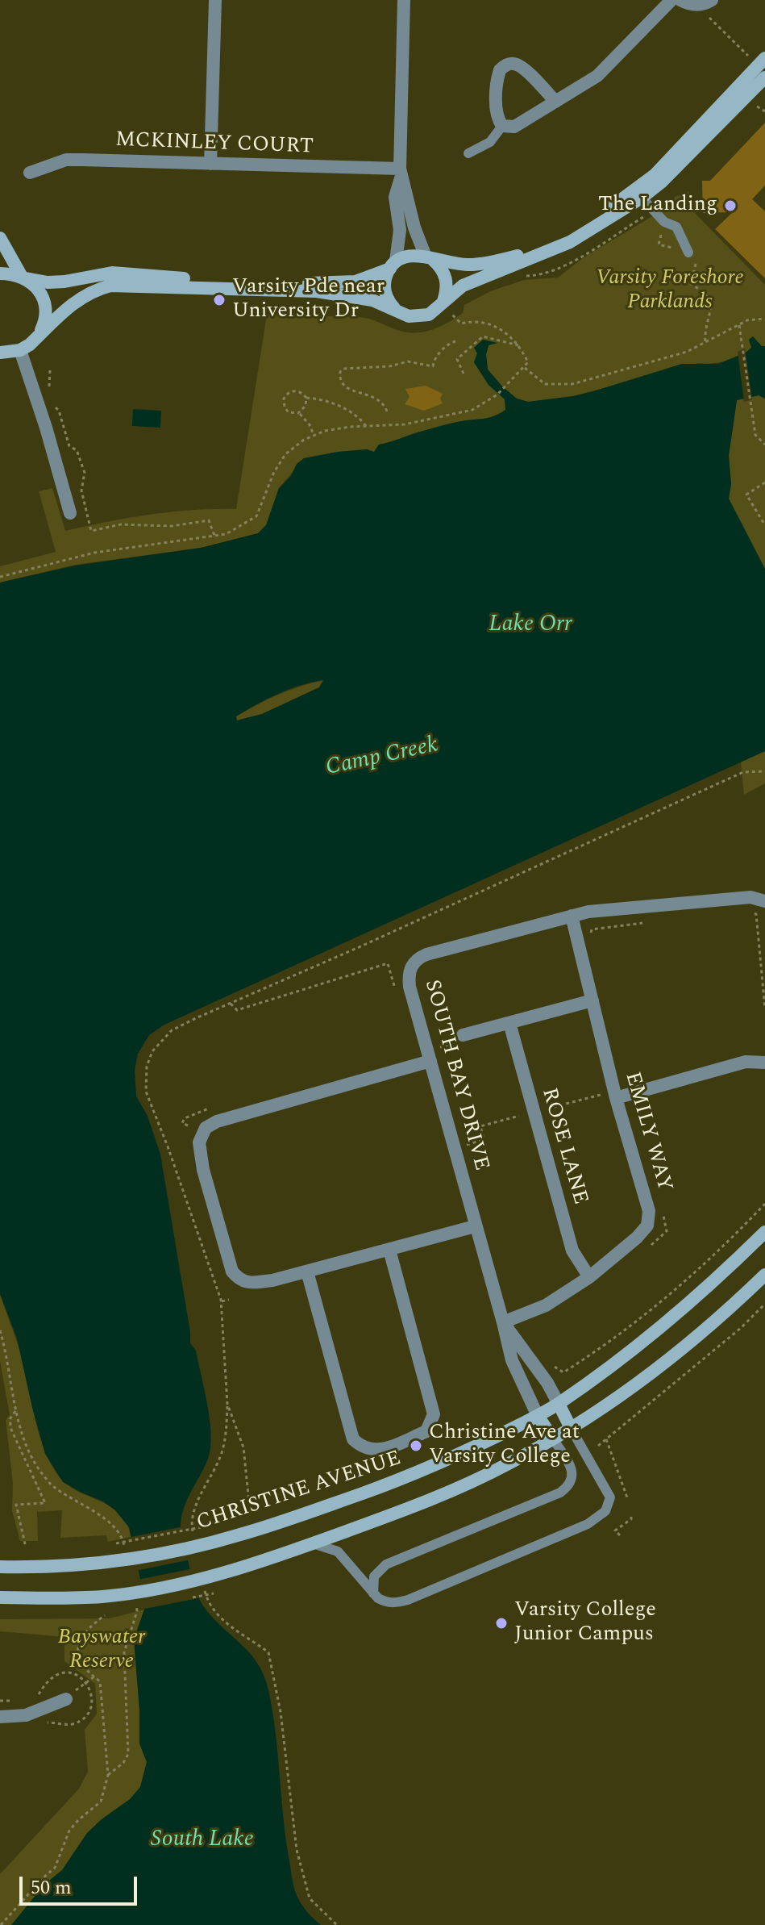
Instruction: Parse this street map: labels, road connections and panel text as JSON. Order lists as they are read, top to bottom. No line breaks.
{"streets":{"street":["MCKINLEY COURT","SOUTH BAY DRIVE","EMILY WAY","ROSE LANE","CHRISTINE AVENUE"]},"crossings":[["SOUTH BAY DRIVE","EMILY WAY"],["SOUTH BAY DRIVE","CHRISTINE AVENUE"],["EMILY WAY","ROSE LANE"]],"water":["Lake Orr","Camp Creek","South Lake"],"parks":["Varsity Foreshore Parklands","Bayswater Reserve"],"places":["The Landing","Varsity Pde near University Dr","Christine Ave at Varsity College","Varsity College Junior Campus"],"scale_bar":"50 m"}
